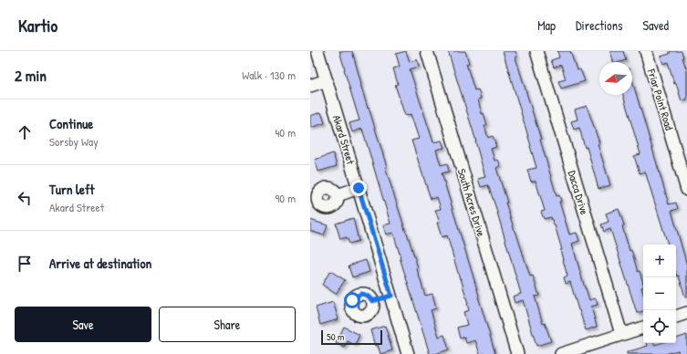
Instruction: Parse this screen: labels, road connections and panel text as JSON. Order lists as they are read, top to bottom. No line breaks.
{"streets":{"street":["Friar Point Road","Akard Street","Dacca Drive","South Acres Drive"]},"scale_bar":"50 m","north":"left","page":{"header":"Kartio","nav":["Map","Directions","Saved"],"heading":["2 min","Walk · 130 m"],"list":[["Continue","Sorsby Way","40 m"],["Turn left","Akard Street","90 m"],"Arrive at destination"],"map_buttons":["+","−"],"buttons":["Save","Share"],"scale":"50 m"}}
